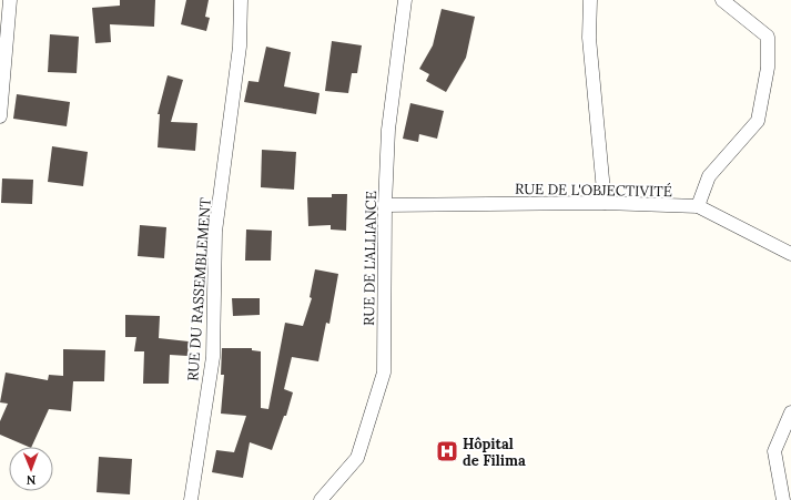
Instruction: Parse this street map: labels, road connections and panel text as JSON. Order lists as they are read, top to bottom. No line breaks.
{"streets":{"street":["RUE DE L'OBJECTIVITÉ","RUE DE L'ALLIANCE","RUE DU RASSEMBLEMENT"]},"crossings":[["RUE DE L'OBJECTIVITÉ","RUE DE L'ALLIANCE"]],"places":{"hospital":["Hôpital de Filima"]},"north":"bottom"}
